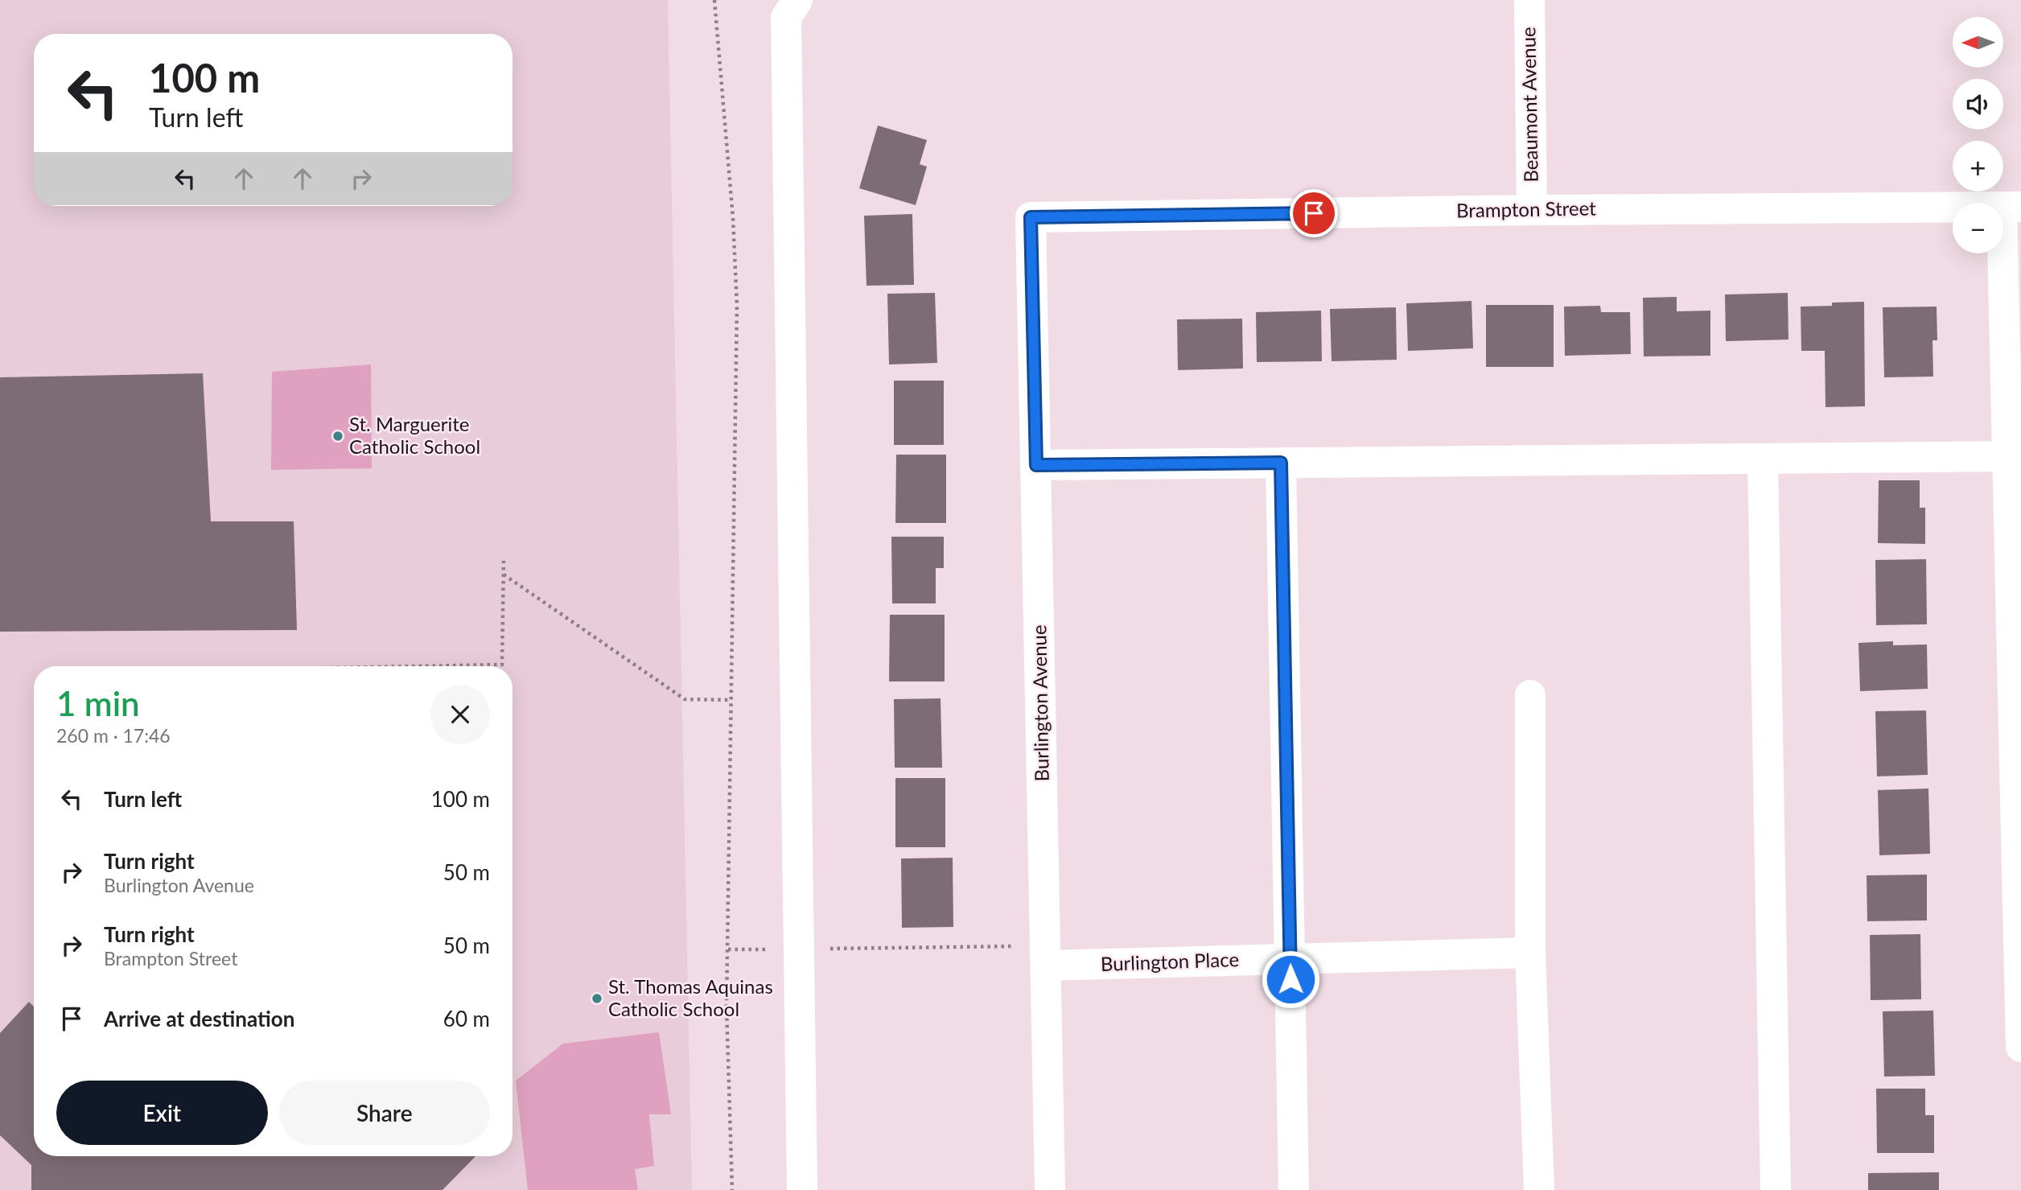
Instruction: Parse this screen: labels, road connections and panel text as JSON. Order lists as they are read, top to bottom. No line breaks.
{"streets":{"street":["Beaumont Avenue","Brampton Street","Burlington Avenue","Burlington Place"]},"crossings":[["Beaumont Avenue","Brampton Street"],["Brampton Street","Burlington Avenue"],["Burlington Avenue","Burlington Place"]],"places":["St. Marguerite Catholic School","St. Thomas Aquinas Catholic School"],"north":"left","page":{"map_buttons":["+","−"],"turn":["100 m","Turn left"],"heading":["1 min","260 m · 17:46"],"list":[{"name":"Turn left","value":"100 m"},{"name":"Turn right","note":"Burlington Avenue","value":"50 m"},{"name":"Turn right","note":"Brampton Street","value":"50 m"},{"name":"Arrive at destination","value":"60 m"}],"buttons":["Exit","Share"]}}
